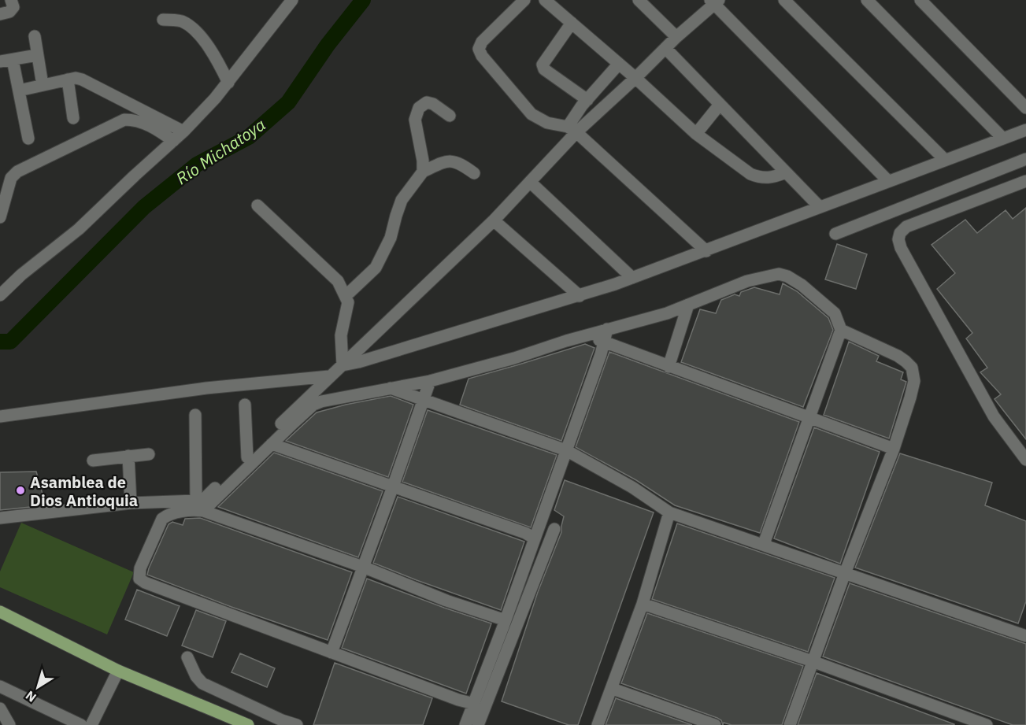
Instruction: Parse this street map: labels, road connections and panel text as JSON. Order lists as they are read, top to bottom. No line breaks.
{"water":["Río Michatoya"],"places":["Asamblea de Dios Antioquia"],"north":"bottom left"}
